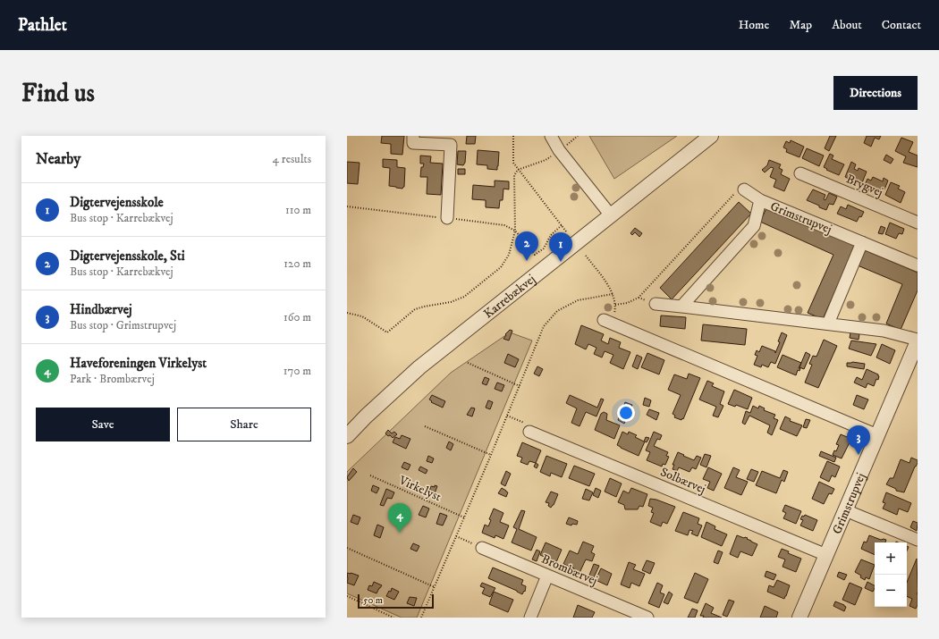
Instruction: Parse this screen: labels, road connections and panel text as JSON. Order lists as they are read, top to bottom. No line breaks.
{"streets":{"street":["Brygvej","Grimstrupvej","Karrebækvej","Solbærvej","Brombærvej"],"path":["Virkelyst"]},"crossings":[["Grimstrupvej","Solbærvej"]],"scale_bar":"50 m","page":{"header":"Pathlet","nav":["Home","Map","About","Contact"],"buttons":["Directions",["Save","Share"]],"title":"Find us","heading":["Nearby","4 results"],"list":[{"mark":"1","name":"Digtervejensskole","note":"Bus stop · Karrebækvej","value":"110 m"},{"mark":"2","name":"Digtervejensskole, Sti","note":"Bus stop · Karrebækvej","value":"120 m"},{"mark":"3","name":"Hindbærvej","note":"Bus stop · Grimstrupvej","value":"160 m"},{"mark":"4","name":"Haveforeningen Virkelyst","note":"Park · Brombærvej","value":"170 m"}],"pins":["2","1","3","4"],"map_buttons":["+","−"],"scale":"50 m"}}
